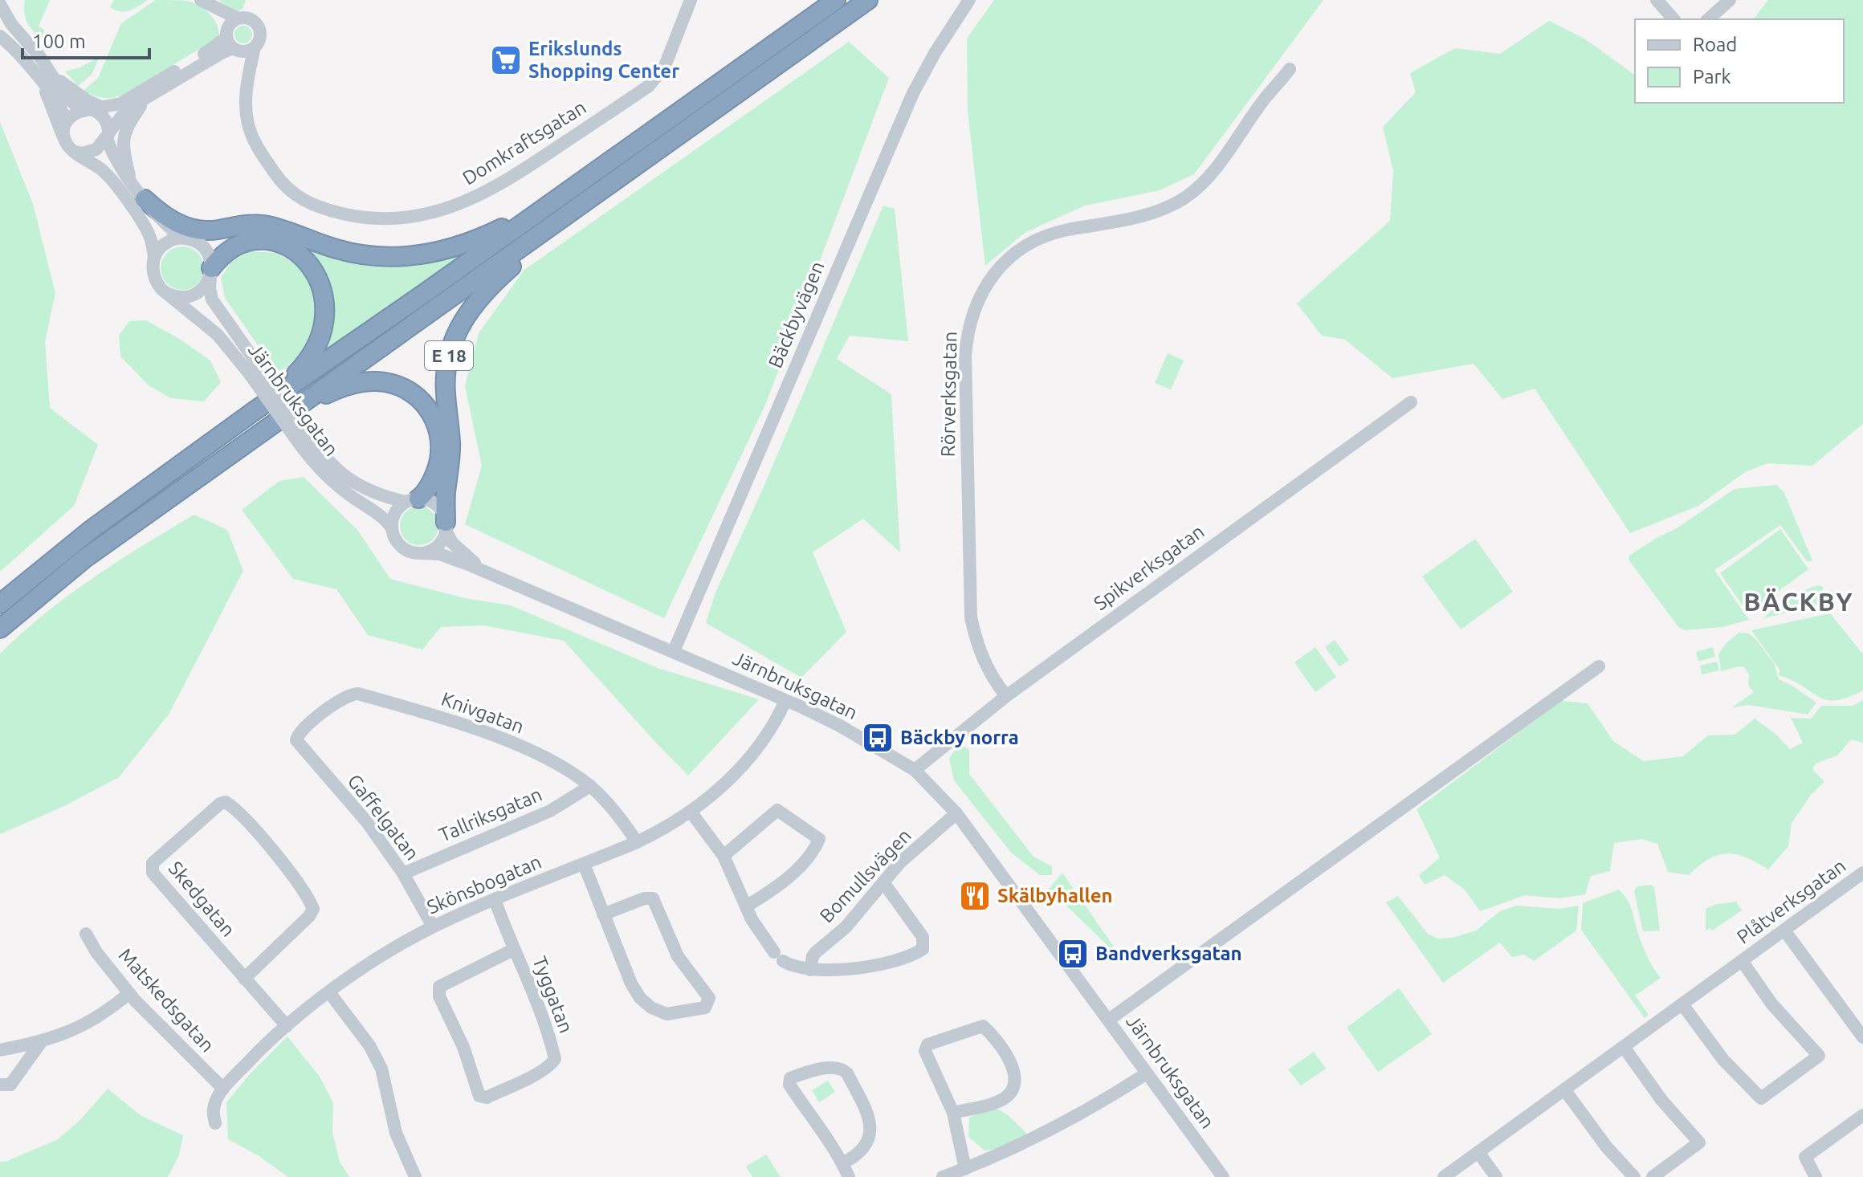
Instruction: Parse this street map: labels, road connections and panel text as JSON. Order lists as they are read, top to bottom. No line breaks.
{"streets":{"highway":["E 18"],"street":["Domkraftsgatan","Bäckbyvägen","Rörverksgatan","Järnbruksgatan","Spikverksgatan","Knivgatan","Tallriksgatan","Gaffelgatan","Bomullsvägen","Skönsbogatan","Skedgatan","Plåtverksgatan","Tyggatan","Matskedsgatan"]},"crossings":[["Bäckbyvägen","Järnbruksgatan"],["E 18","Järnbruksgatan"],["Rörverksgatan","Spikverksgatan"],["Järnbruksgatan","Spikverksgatan"],["Järnbruksgatan","Bomullsvägen"],["Järnbruksgatan","Skönsbogatan"],["Knivgatan","Tallriksgatan"],["Knivgatan","Gaffelgatan"],["Knivgatan","Skönsbogatan"],["Tallriksgatan","Gaffelgatan"],["Gaffelgatan","Skönsbogatan"],["Skönsbogatan","Skedgatan"],["Skönsbogatan","Tyggatan"],["Skönsbogatan","Matskedsgatan"]],"districts":["BÄCKBY"],"places":{"supermarket":["Erikslunds Shopping Center"],"bus stop":["Bäckby norra","Bandverksgatan"],"restaurant":["Skälbyhallen"]},"legend":["Road","Park"],"scale_bar":"100 m"}
